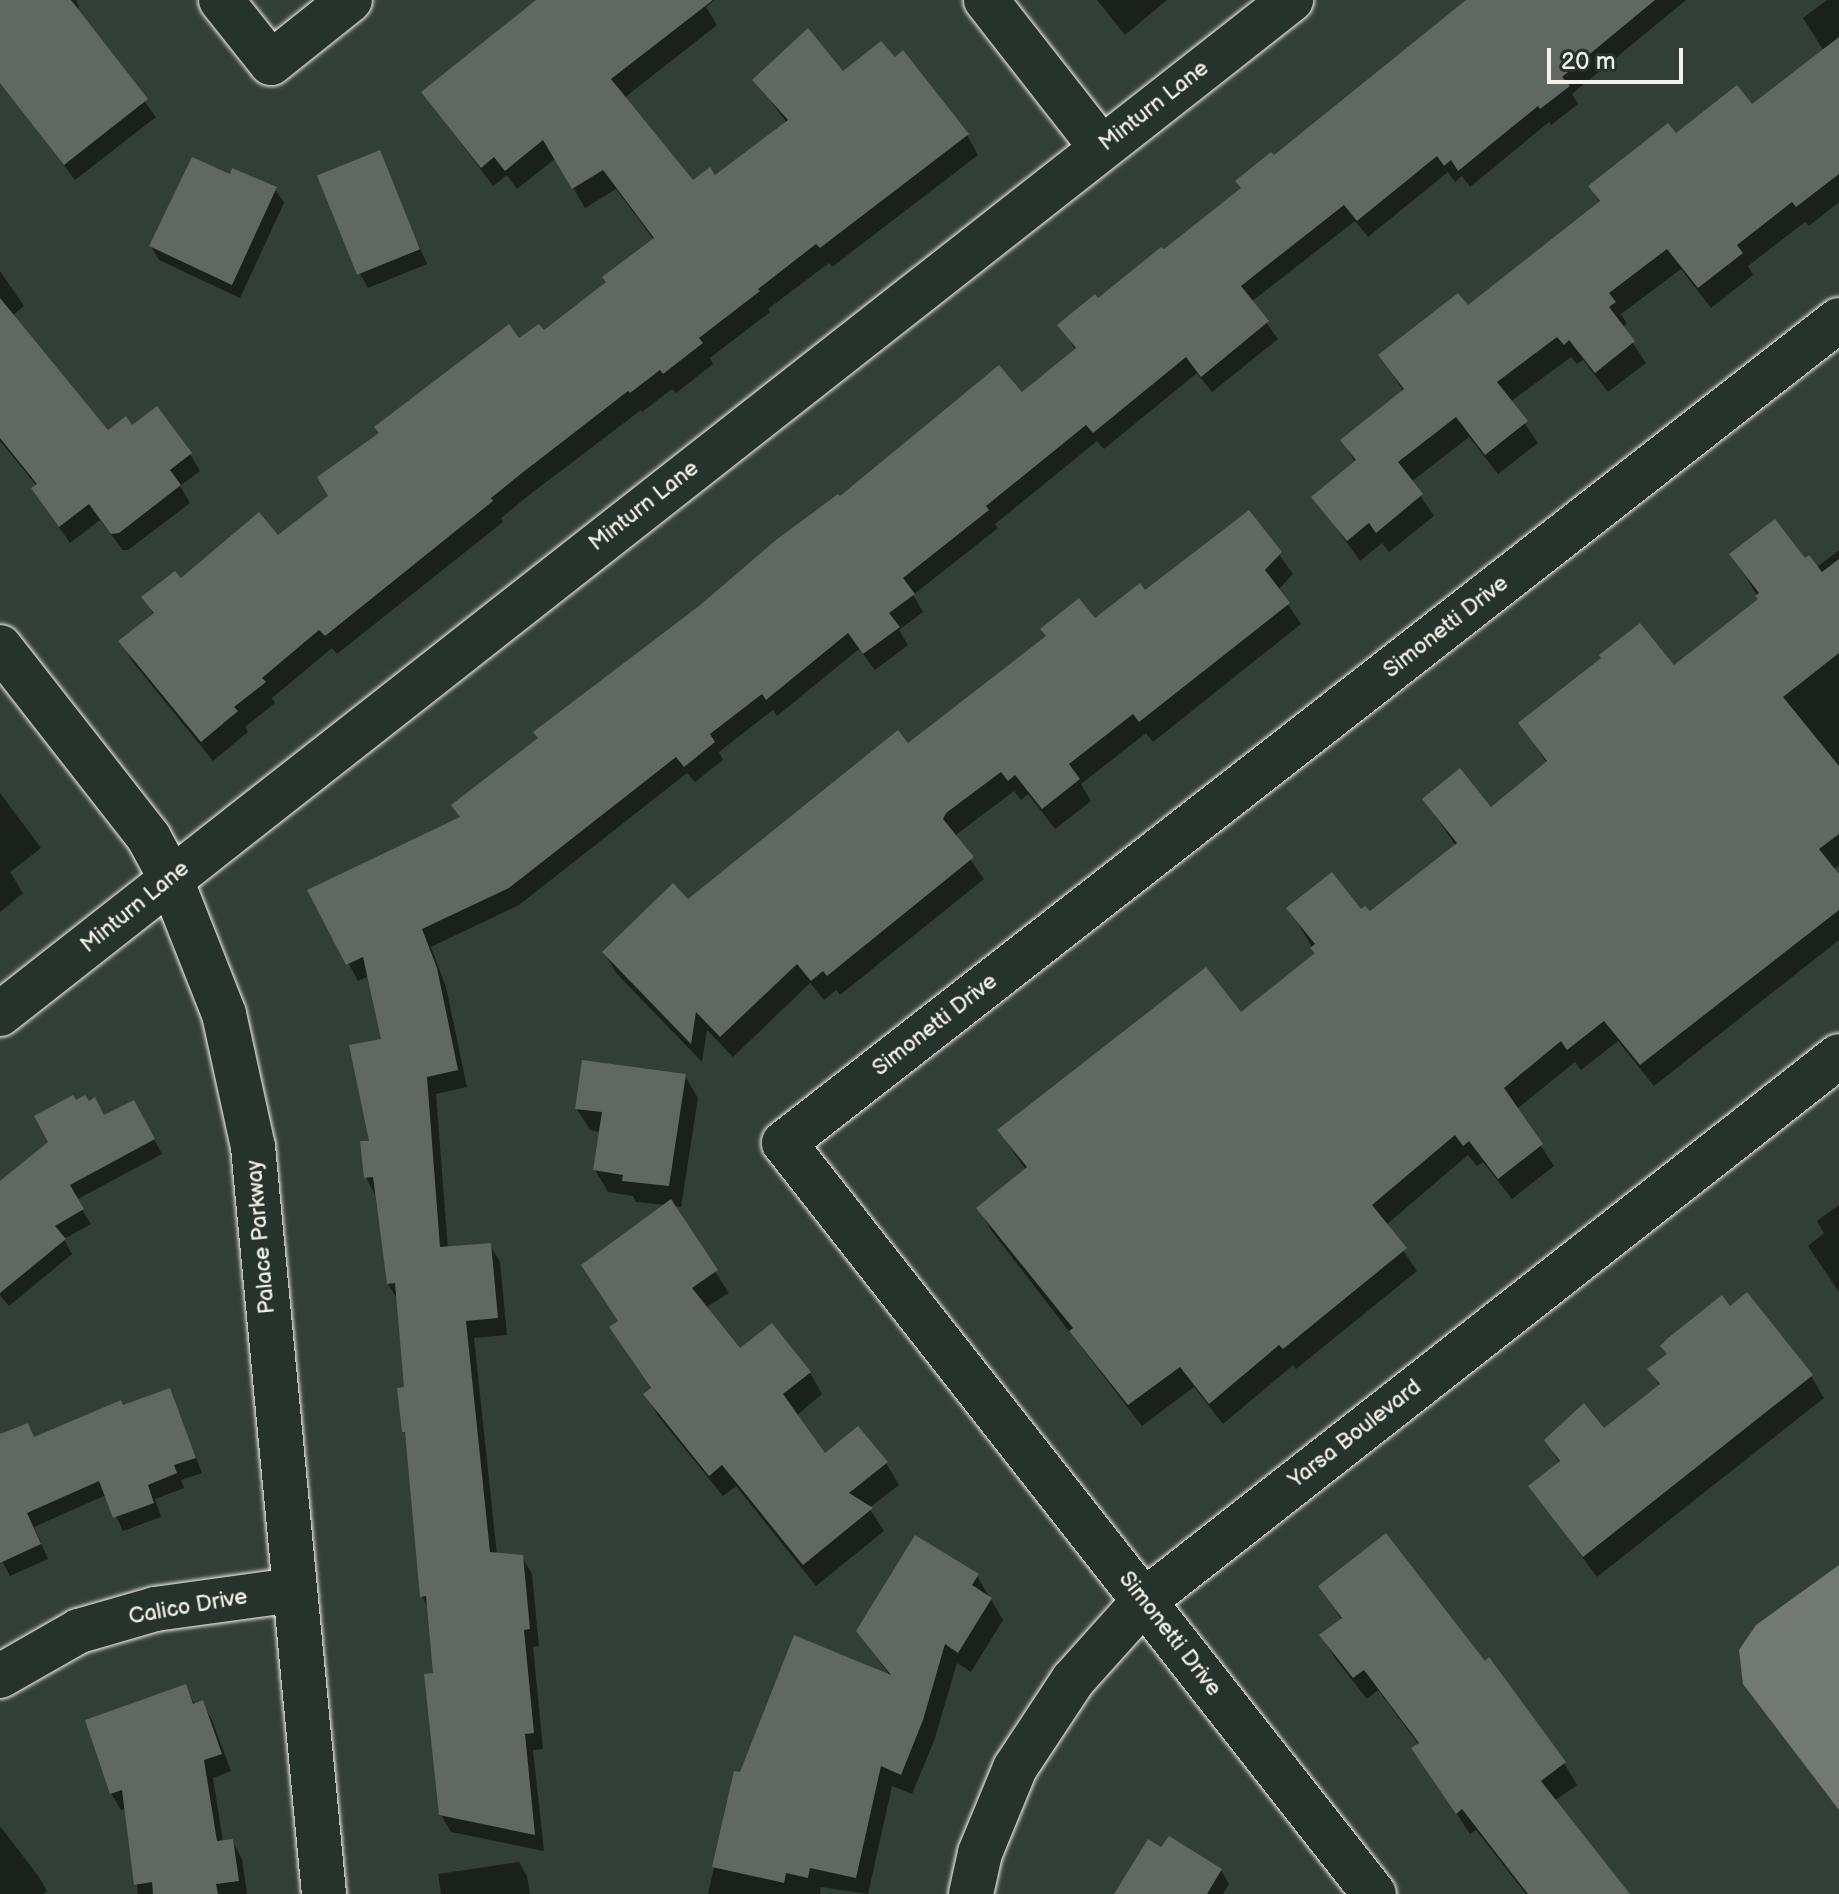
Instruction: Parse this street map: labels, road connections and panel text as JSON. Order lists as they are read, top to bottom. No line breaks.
{"streets":{"street":["Minturn Lane","Simonetti Drive","Palace Parkway","Yarsa Boulevard","Calico Drive"]},"crossings":[["Minturn Lane","Palace Parkway"],["Simonetti Drive","Yarsa Boulevard"],["Palace Parkway","Calico Drive"]],"scale_bar":"20 m"}
